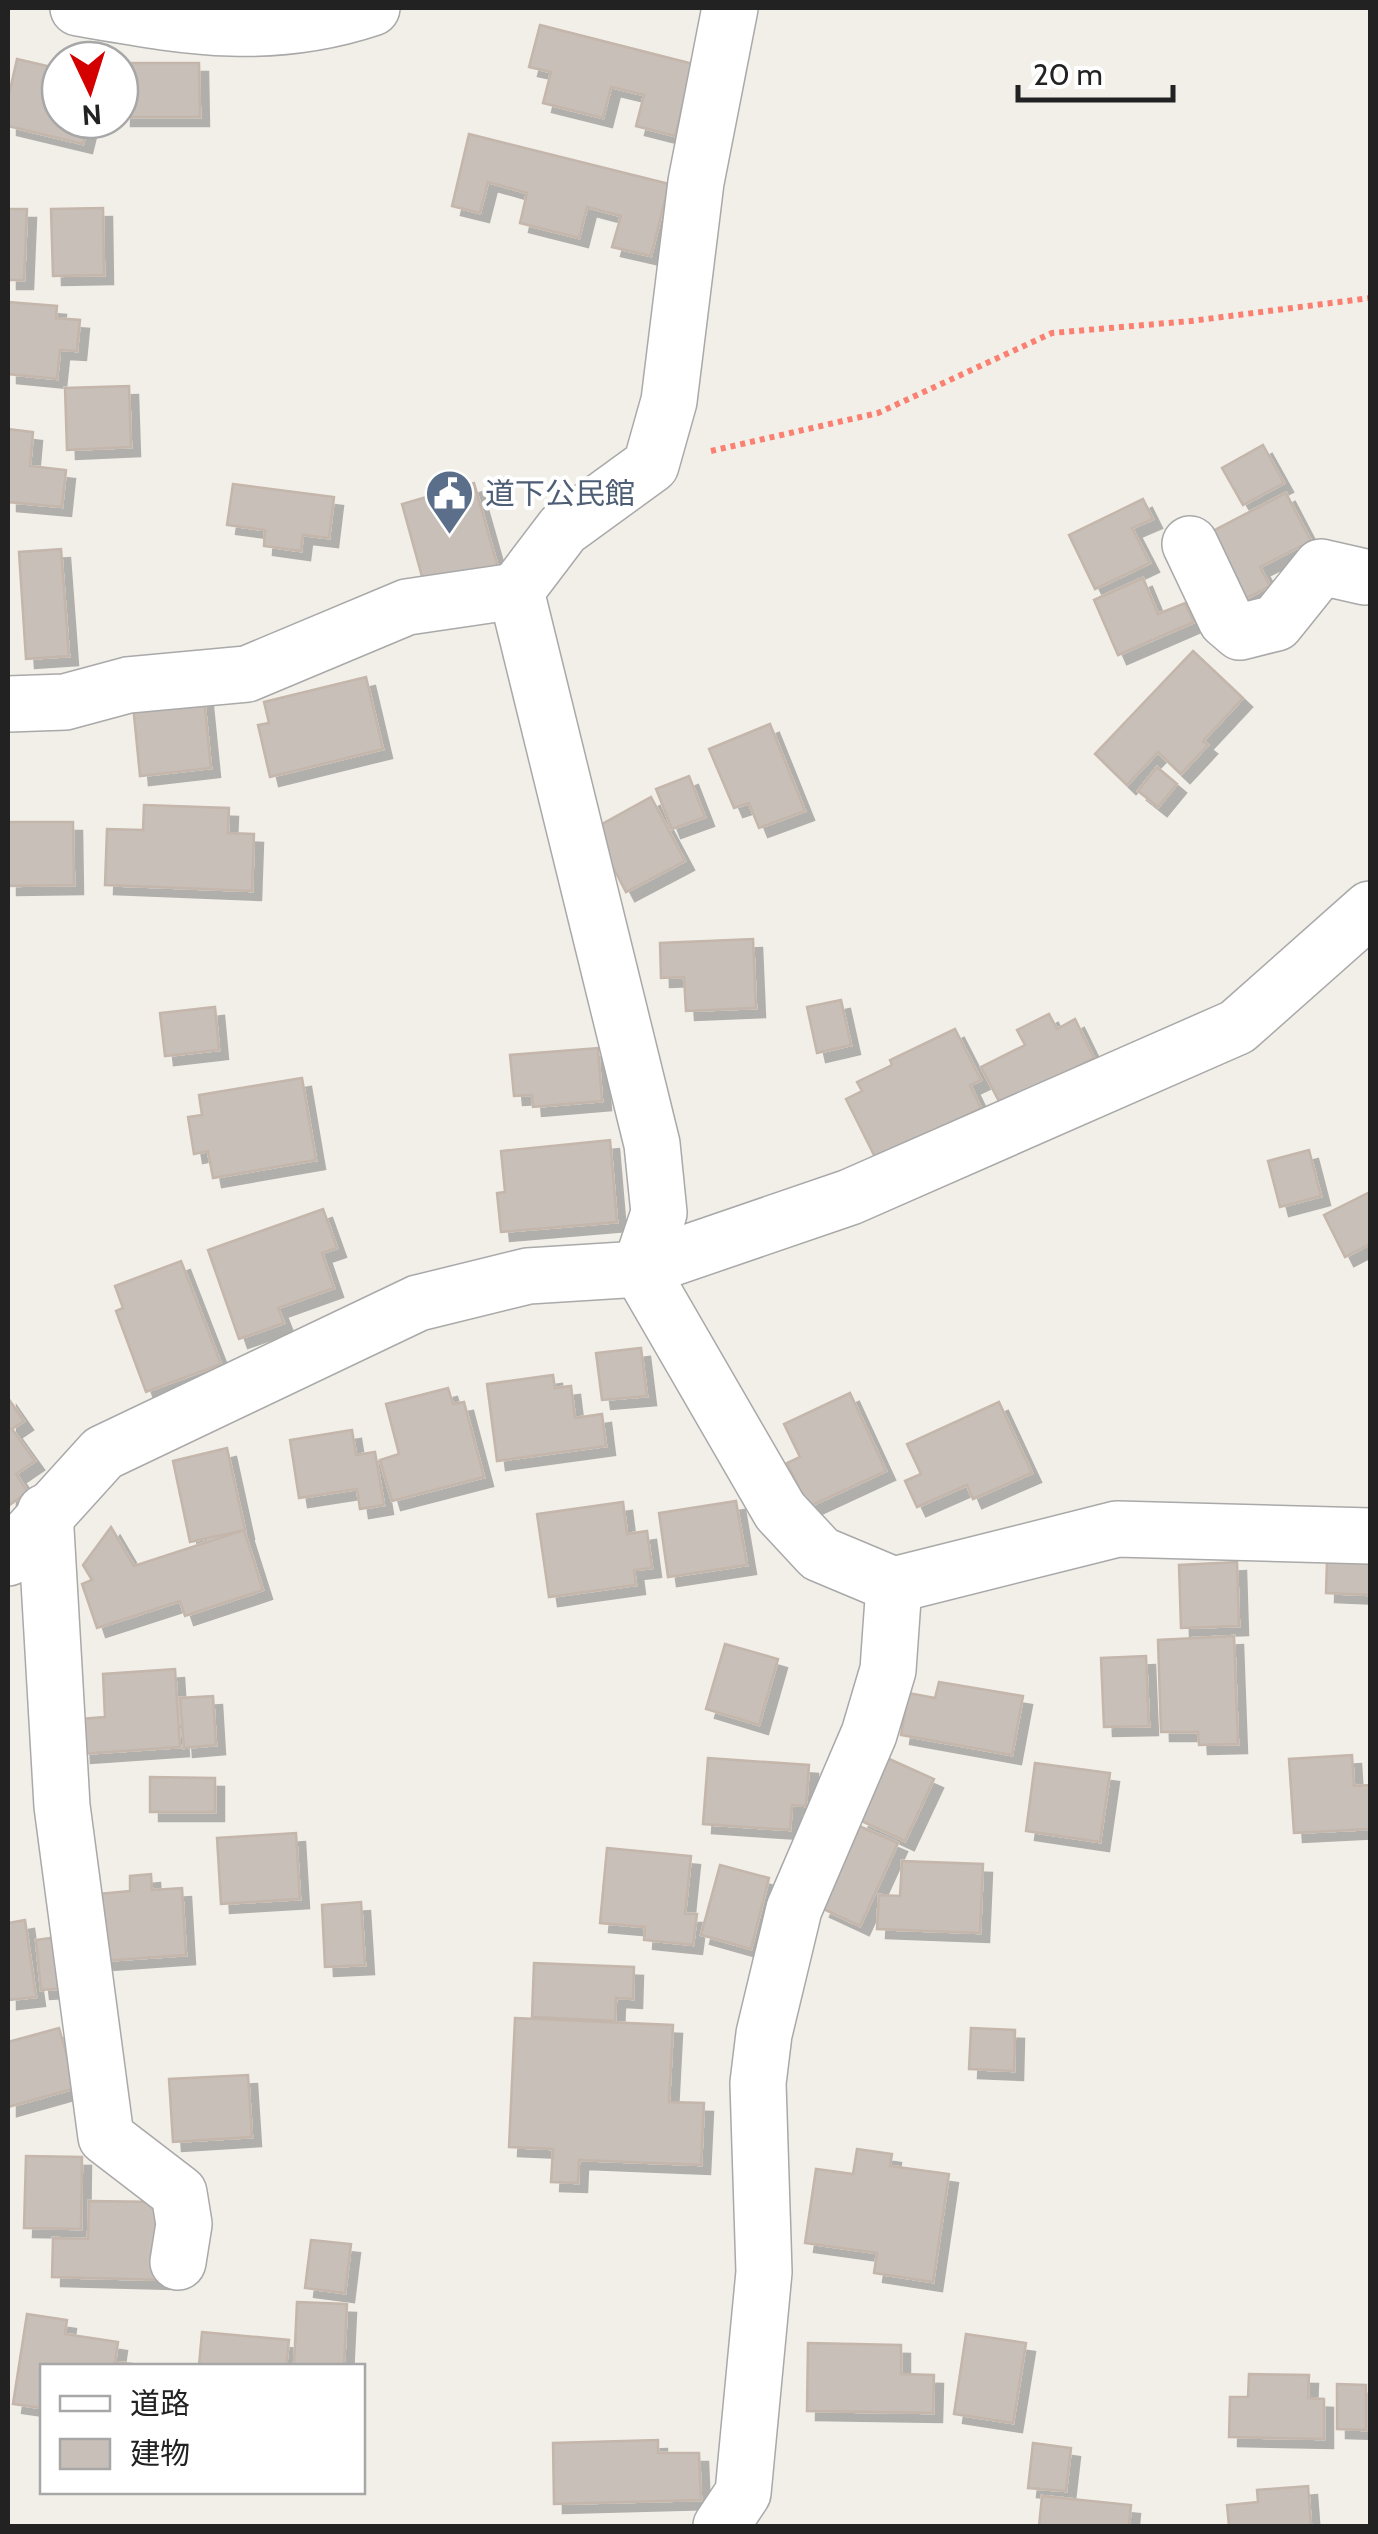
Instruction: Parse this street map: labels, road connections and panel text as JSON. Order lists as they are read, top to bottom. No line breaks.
{"places":{"public building":["道下公民館"]},"legend":["道路","建物"],"scale_bar":"20 m","north":"bottom"}
